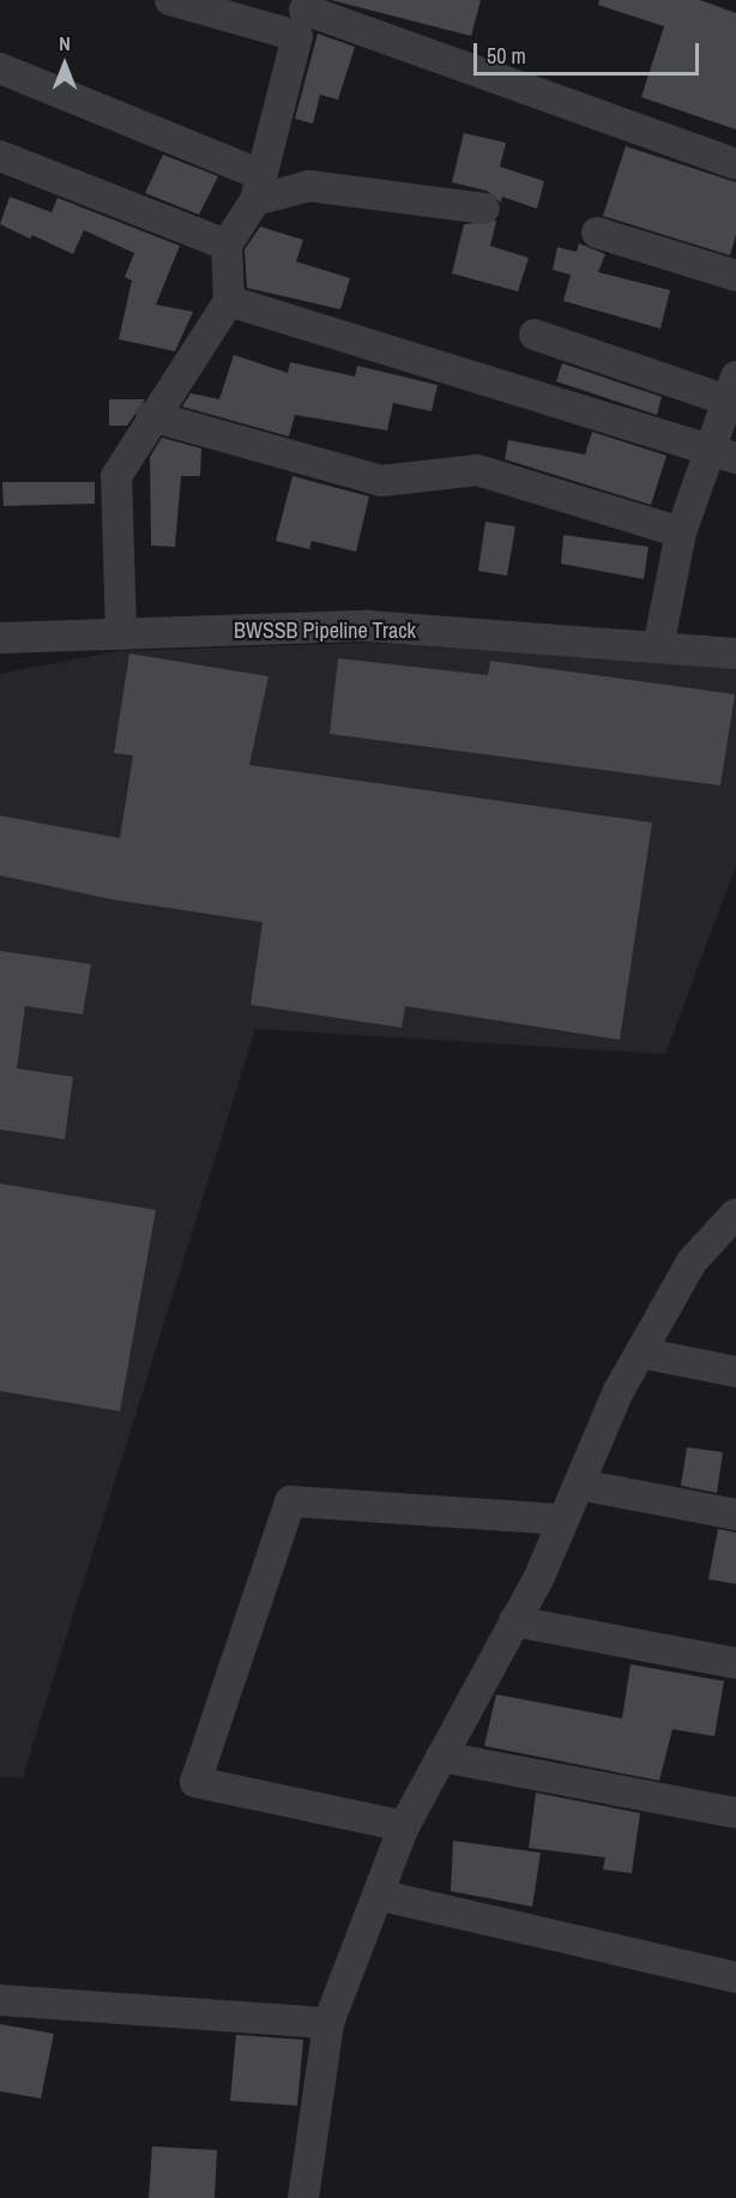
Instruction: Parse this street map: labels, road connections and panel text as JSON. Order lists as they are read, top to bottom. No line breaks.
{"streets":{"street":["BWSSB Pipeline Track"]},"scale_bar":"50 m","north":"top"}
